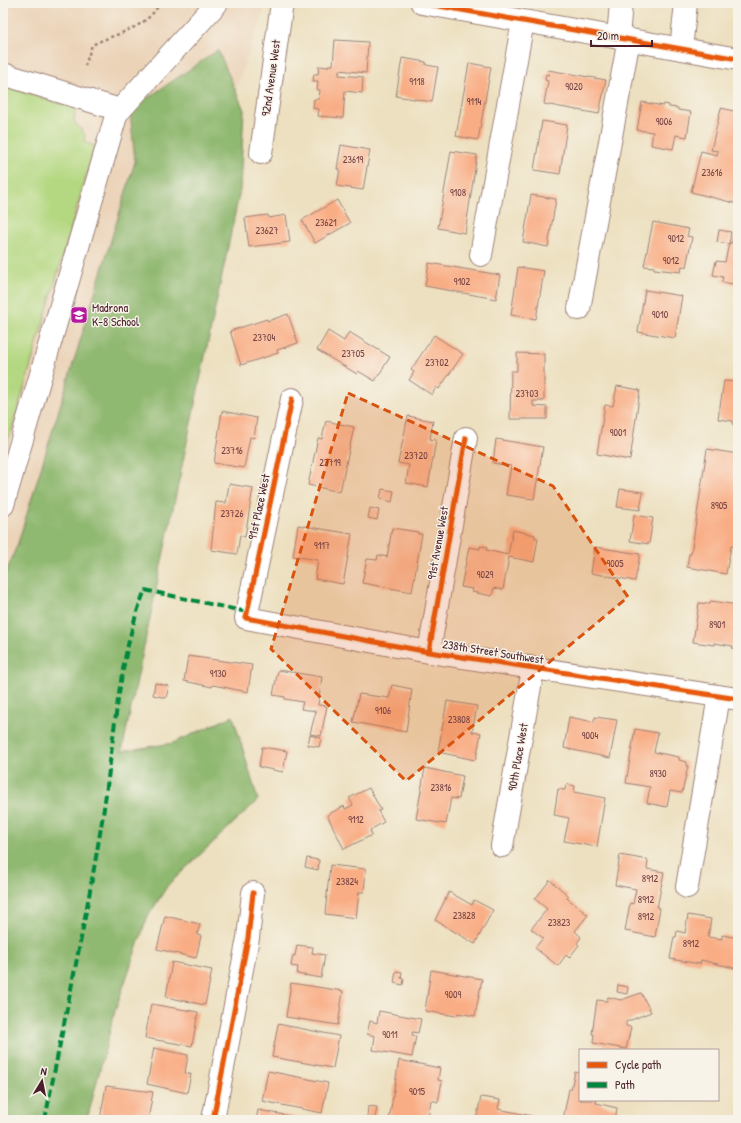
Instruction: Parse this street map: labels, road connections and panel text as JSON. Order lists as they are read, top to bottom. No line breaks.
{"streets":{"street":["92nd Avenue West","91st Place West","91st Avenue West","238th Street Southwest","90th Place West"]},"crossings":[["91st Place West","238th Street Southwest"],["91st Avenue West","238th Street Southwest"],["238th Street Southwest","90th Place West"]],"places":{"school or university":["Madrona K-8 School"]},"house_numbers":["9118","9020","9114","9006","23619","23616","9108","23621","23627","9012","9012","9102","9010","23704","23705","23702","23703","9001","23716","23720","23719","8905","23726","9117","9005","9029","8901","9130","9106","23808","9004","8930","23816","9112","8912","23824","8912","23828","8912","23823","8912","9009","9011","9015"],"legend":["Cycle path","Path"],"scale_bar":"20 m","north":"top"}
